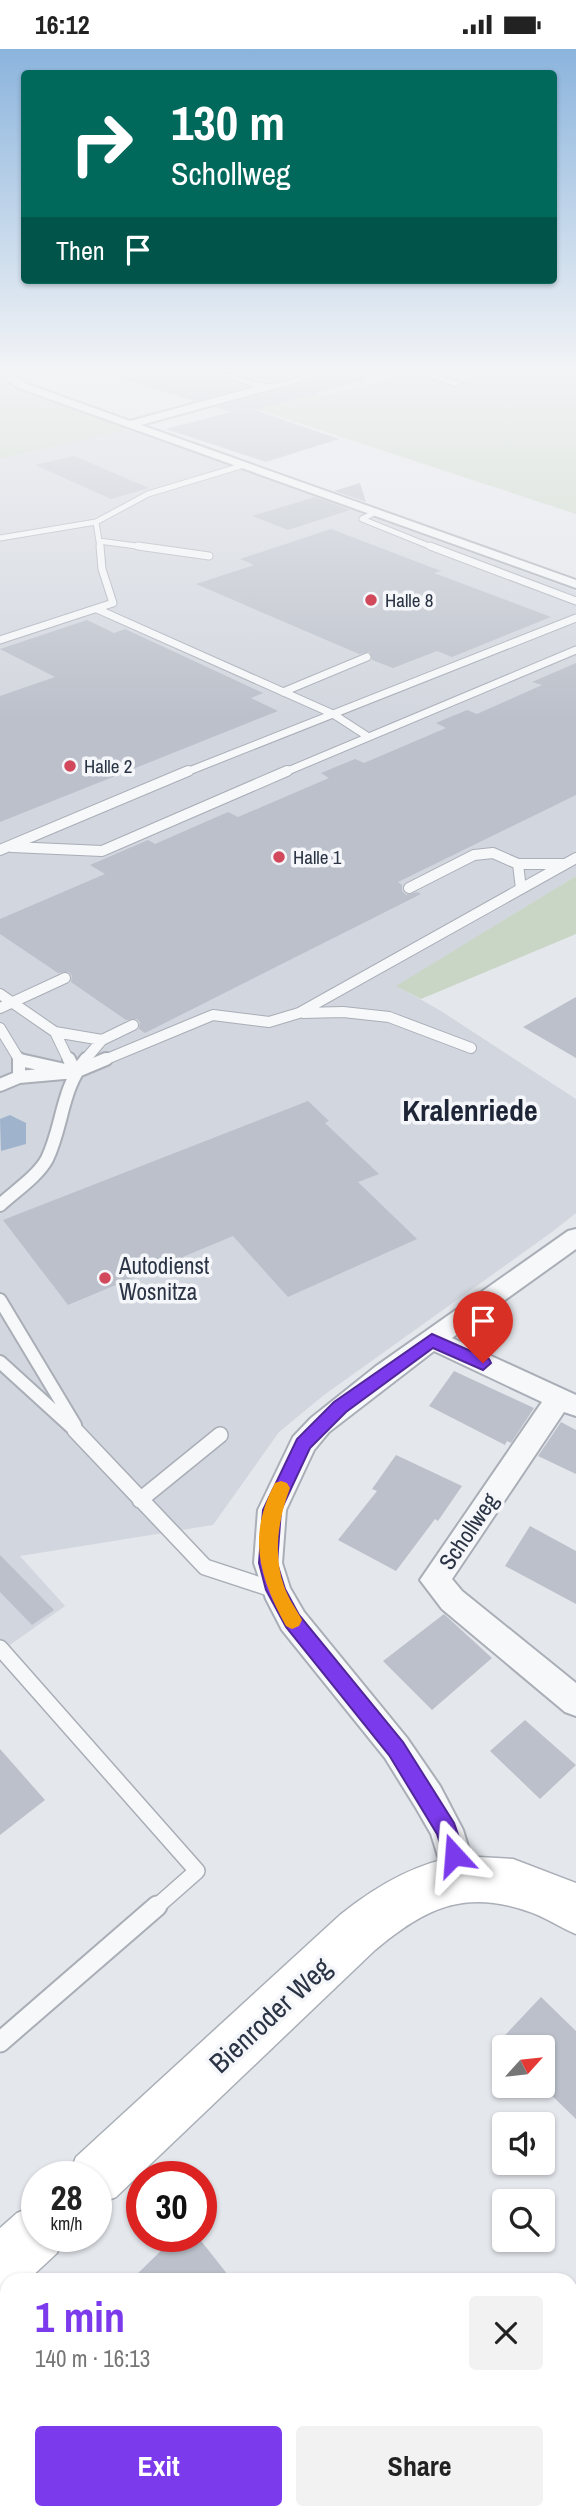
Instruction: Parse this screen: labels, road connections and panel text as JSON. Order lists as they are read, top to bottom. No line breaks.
{"streets":{"main road":["Bienroder Weg"],"street":["Schollweg"]},"districts":["Kralenriede"],"places":["Halle 8","Halle 2","Halle 1","Autodienst Wosnitza"],"north":"top right","page":{"status":"16:12","turn":["130 m","Schollweg"],"then":"Then","speed":"28 km/h","limit":"30","heading":["1 min","140 m · 16:13"],"buttons":["Exit","Share"]}}
